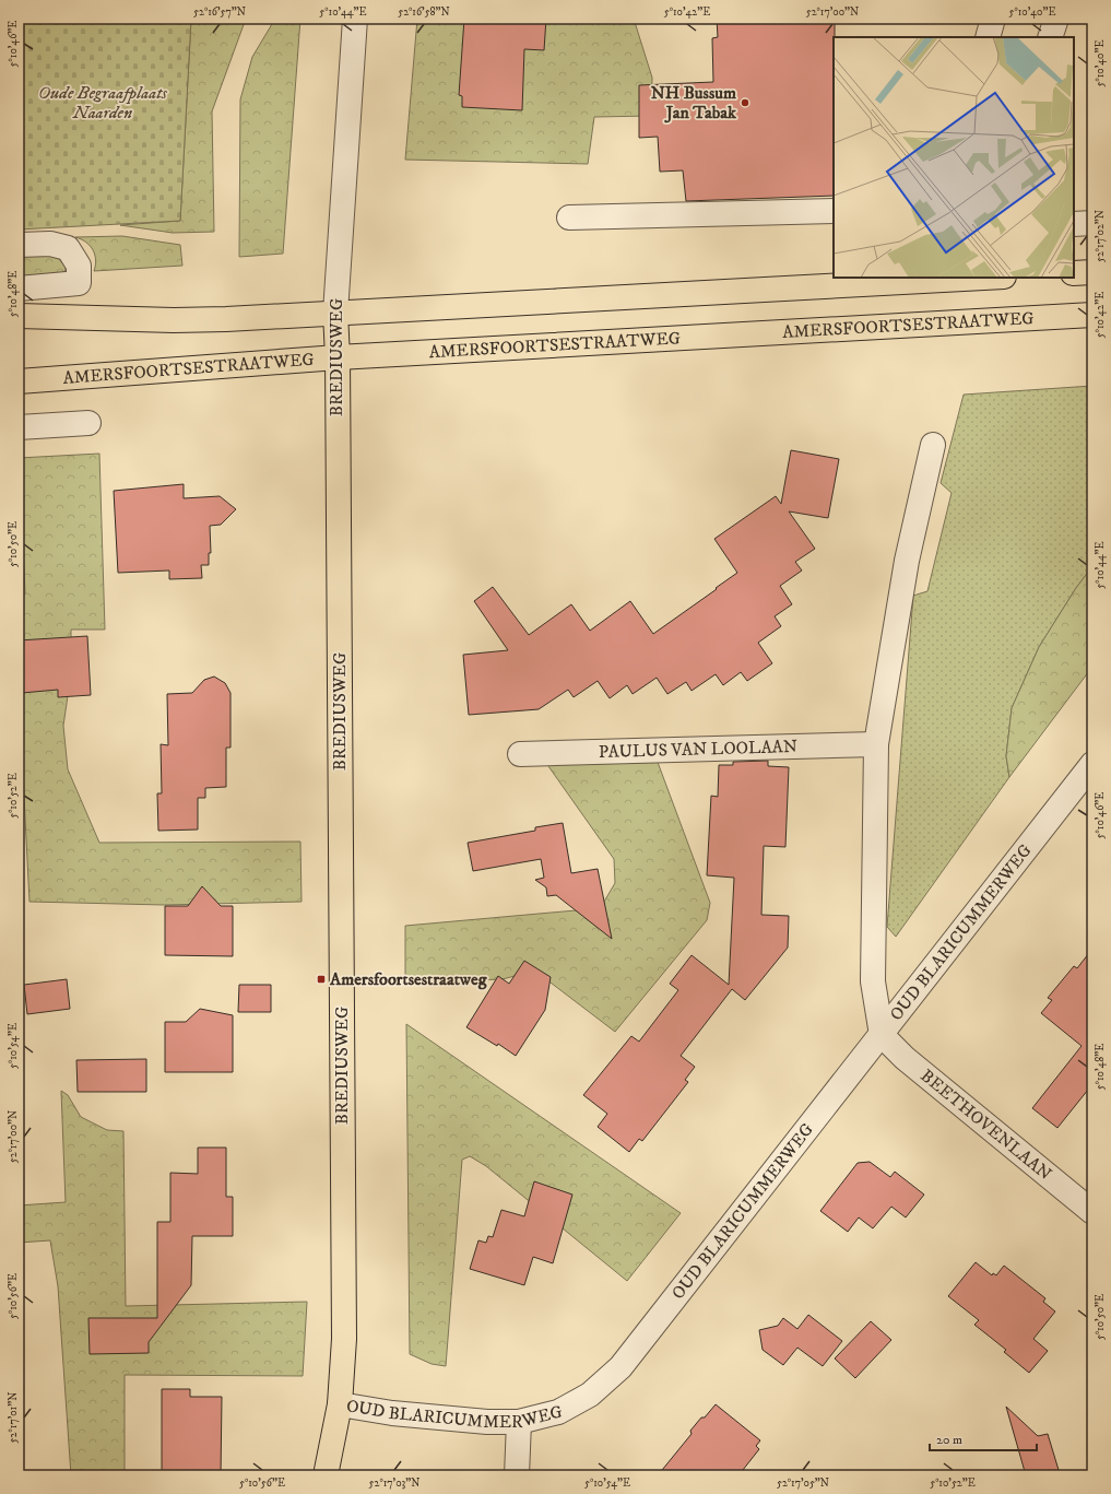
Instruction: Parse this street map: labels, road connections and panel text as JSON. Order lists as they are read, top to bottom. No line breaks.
{"streets":{"main road":["AMERSFOORTSESTRAATWEG","BREDIUSWEG","OUD BLARICUMMERWEG"],"street":["PAULUS VAN LOOLAAN","BEETHOVENLAAN"]},"crossings":[["AMERSFOORTSESTRAATWEG","BREDIUSWEG"],["BREDIUSWEG","OUD BLARICUMMERWEG"],["OUD BLARICUMMERWEG","BEETHOVENLAAN"]],"parks":["Oude Begraafplaats Naarden"],"places":{"other":["NH Bussum Jan Tabak"],"transit":["Amersfoortsestraatweg"]},"scale_bar":"20 m","coordinates":["52°16'57\"N","5°10'44\"E","52°16'58\"N","5°10'42\"E","52°17'00\"N","5°10'40\"E","5°10'46\"E","52°17'02\"N","5°10'48\"E","5°10'50\"E","5°10'52\"E","5°10'54\"E","5°10'56\"E","52°17'01\"N","52°17'03\"N","52°17'05\"N"]}
